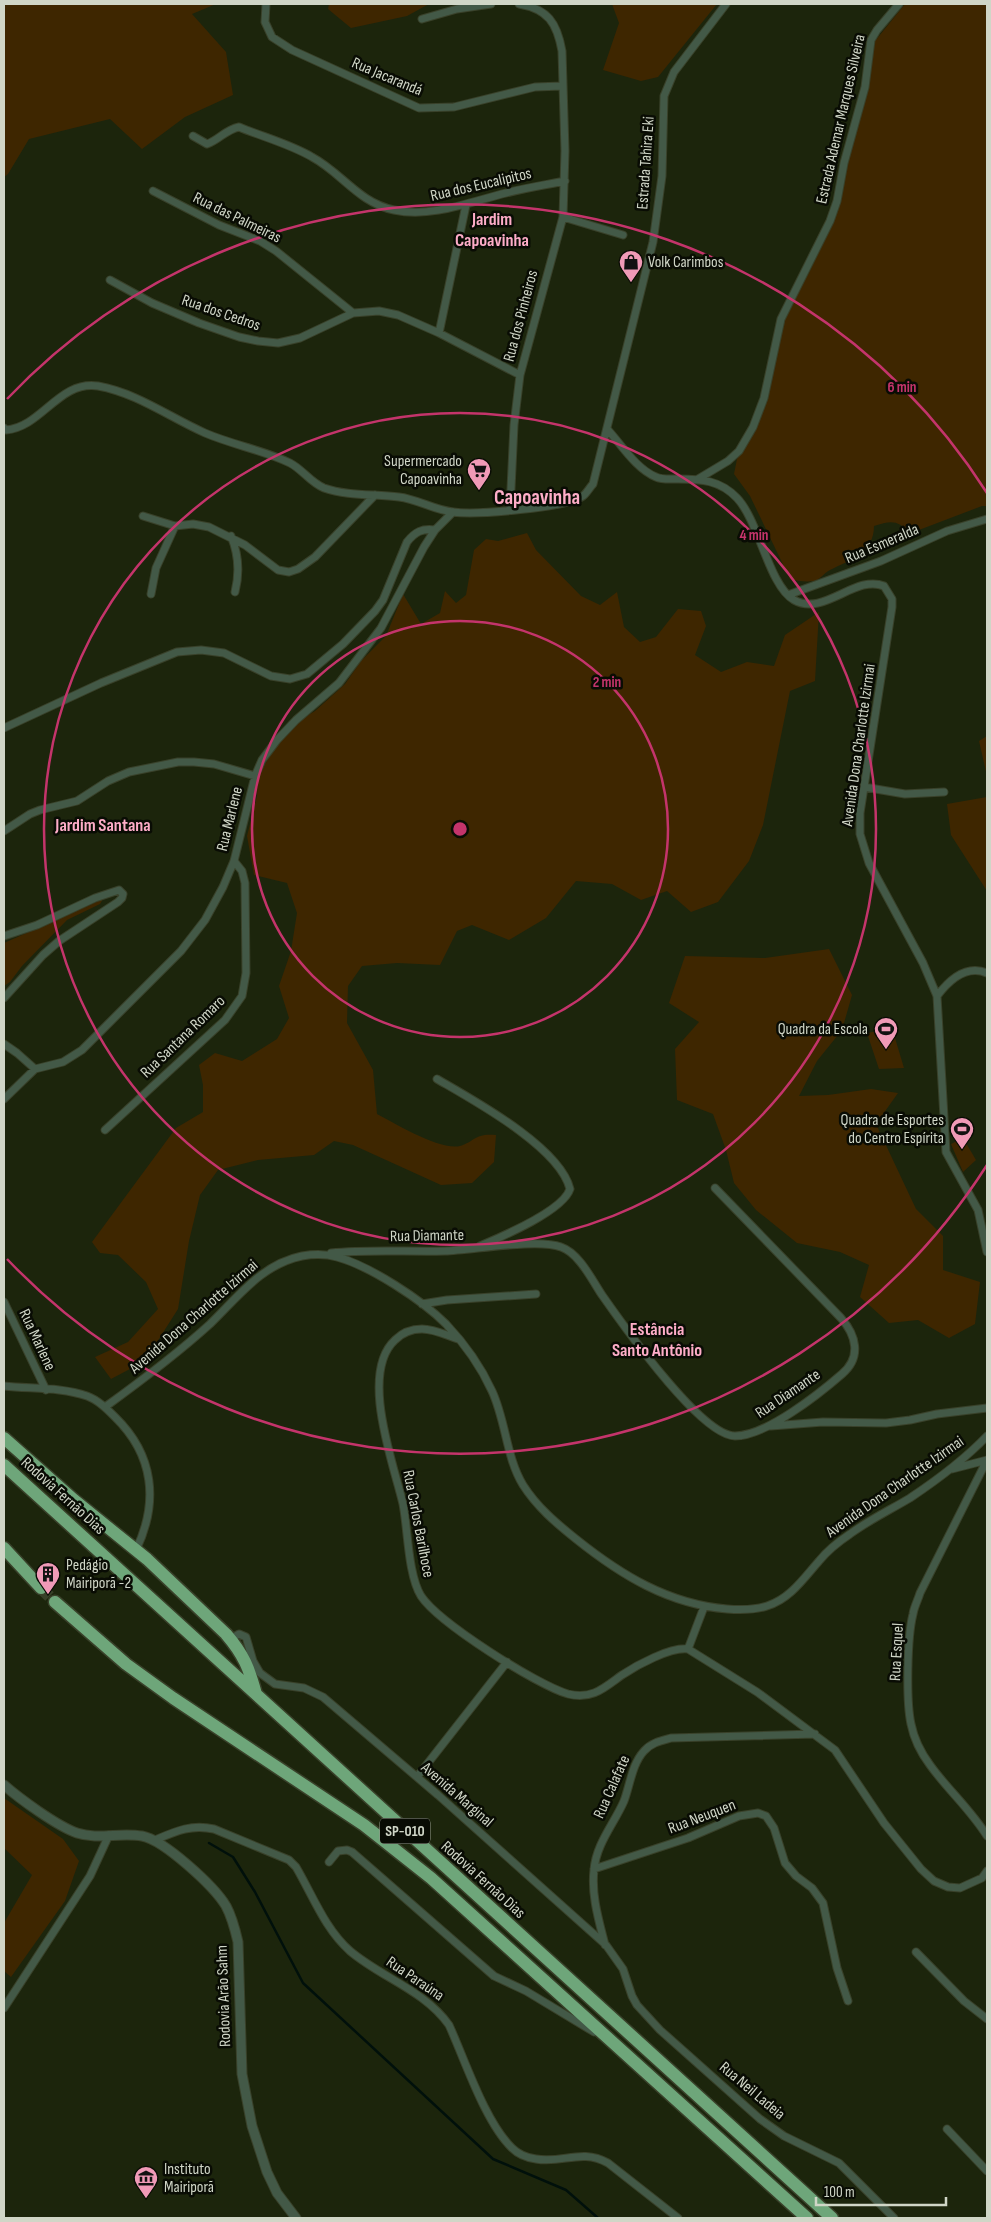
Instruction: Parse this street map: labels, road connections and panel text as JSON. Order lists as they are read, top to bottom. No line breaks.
{"streets":{"highway":["Rodovia Fernão Dias","SP-010"],"street":["Rua Jacarandá","Estrada Ademar Marques Silveira","Estrada Tahira Eki","Rua dos Eucalipitos","Rua das Palmeiras","Rua dos Cedros","Rua dos Pinheiros","Rua Esmeralda","Avenida Dona Charlotte Izirmai","Rua Marlene","Rua Santana Romaro","Rua Diamante","Rua Carlos Barilhoce","Rua Esquel","Rua Calafate","Avenida Marginal","Rua Neuquen","Rua Paraúna","Rodovia Arão Sahm","Rua Neil Ladeia"]},"crossings":[["Rua Jacarandá","Rua dos Pinheiros"],["Estrada Tahira Eki","Rua dos Pinheiros"],["Estrada Tahira Eki","Rua Marlene"],["Rua dos Eucalipitos","Rua dos Pinheiros"],["Rua das Palmeiras","Rua dos Cedros"],["Rua dos Cedros","Rua dos Pinheiros"],["Rua Esmeralda","Avenida Dona Charlotte Izirmai"],["Avenida Dona Charlotte Izirmai","Rua Diamante"],["Avenida Dona Charlotte Izirmai","Rua Carlos Barilhoce"],["Rua Marlene","Rua Santana Romaro"],["Rua Calafate","Avenida Marginal"],["Rua Calafate","Rua Neuquen"],["Avenida Marginal","Rua Neil Ladeia"],["Rua Paraúna","Rodovia Arão Sahm"]],"districts":["Jardim Capoavinha","Capoavinha","Jardim Santana","Estância Santo Antônio"],"places":{"shop":["Volk Carimbos"],"supermarket":["Supermercado Capoavinha"],"sports":["Quadra da Escola","Quadra de Esportes do Centro Espírita"],"building":["Pedágio Mairiporã -2"],"museum":["Instituto Mairiporã"]},"scale_bar":"100 m","rings":["6 min","4 min","2 min"]}
